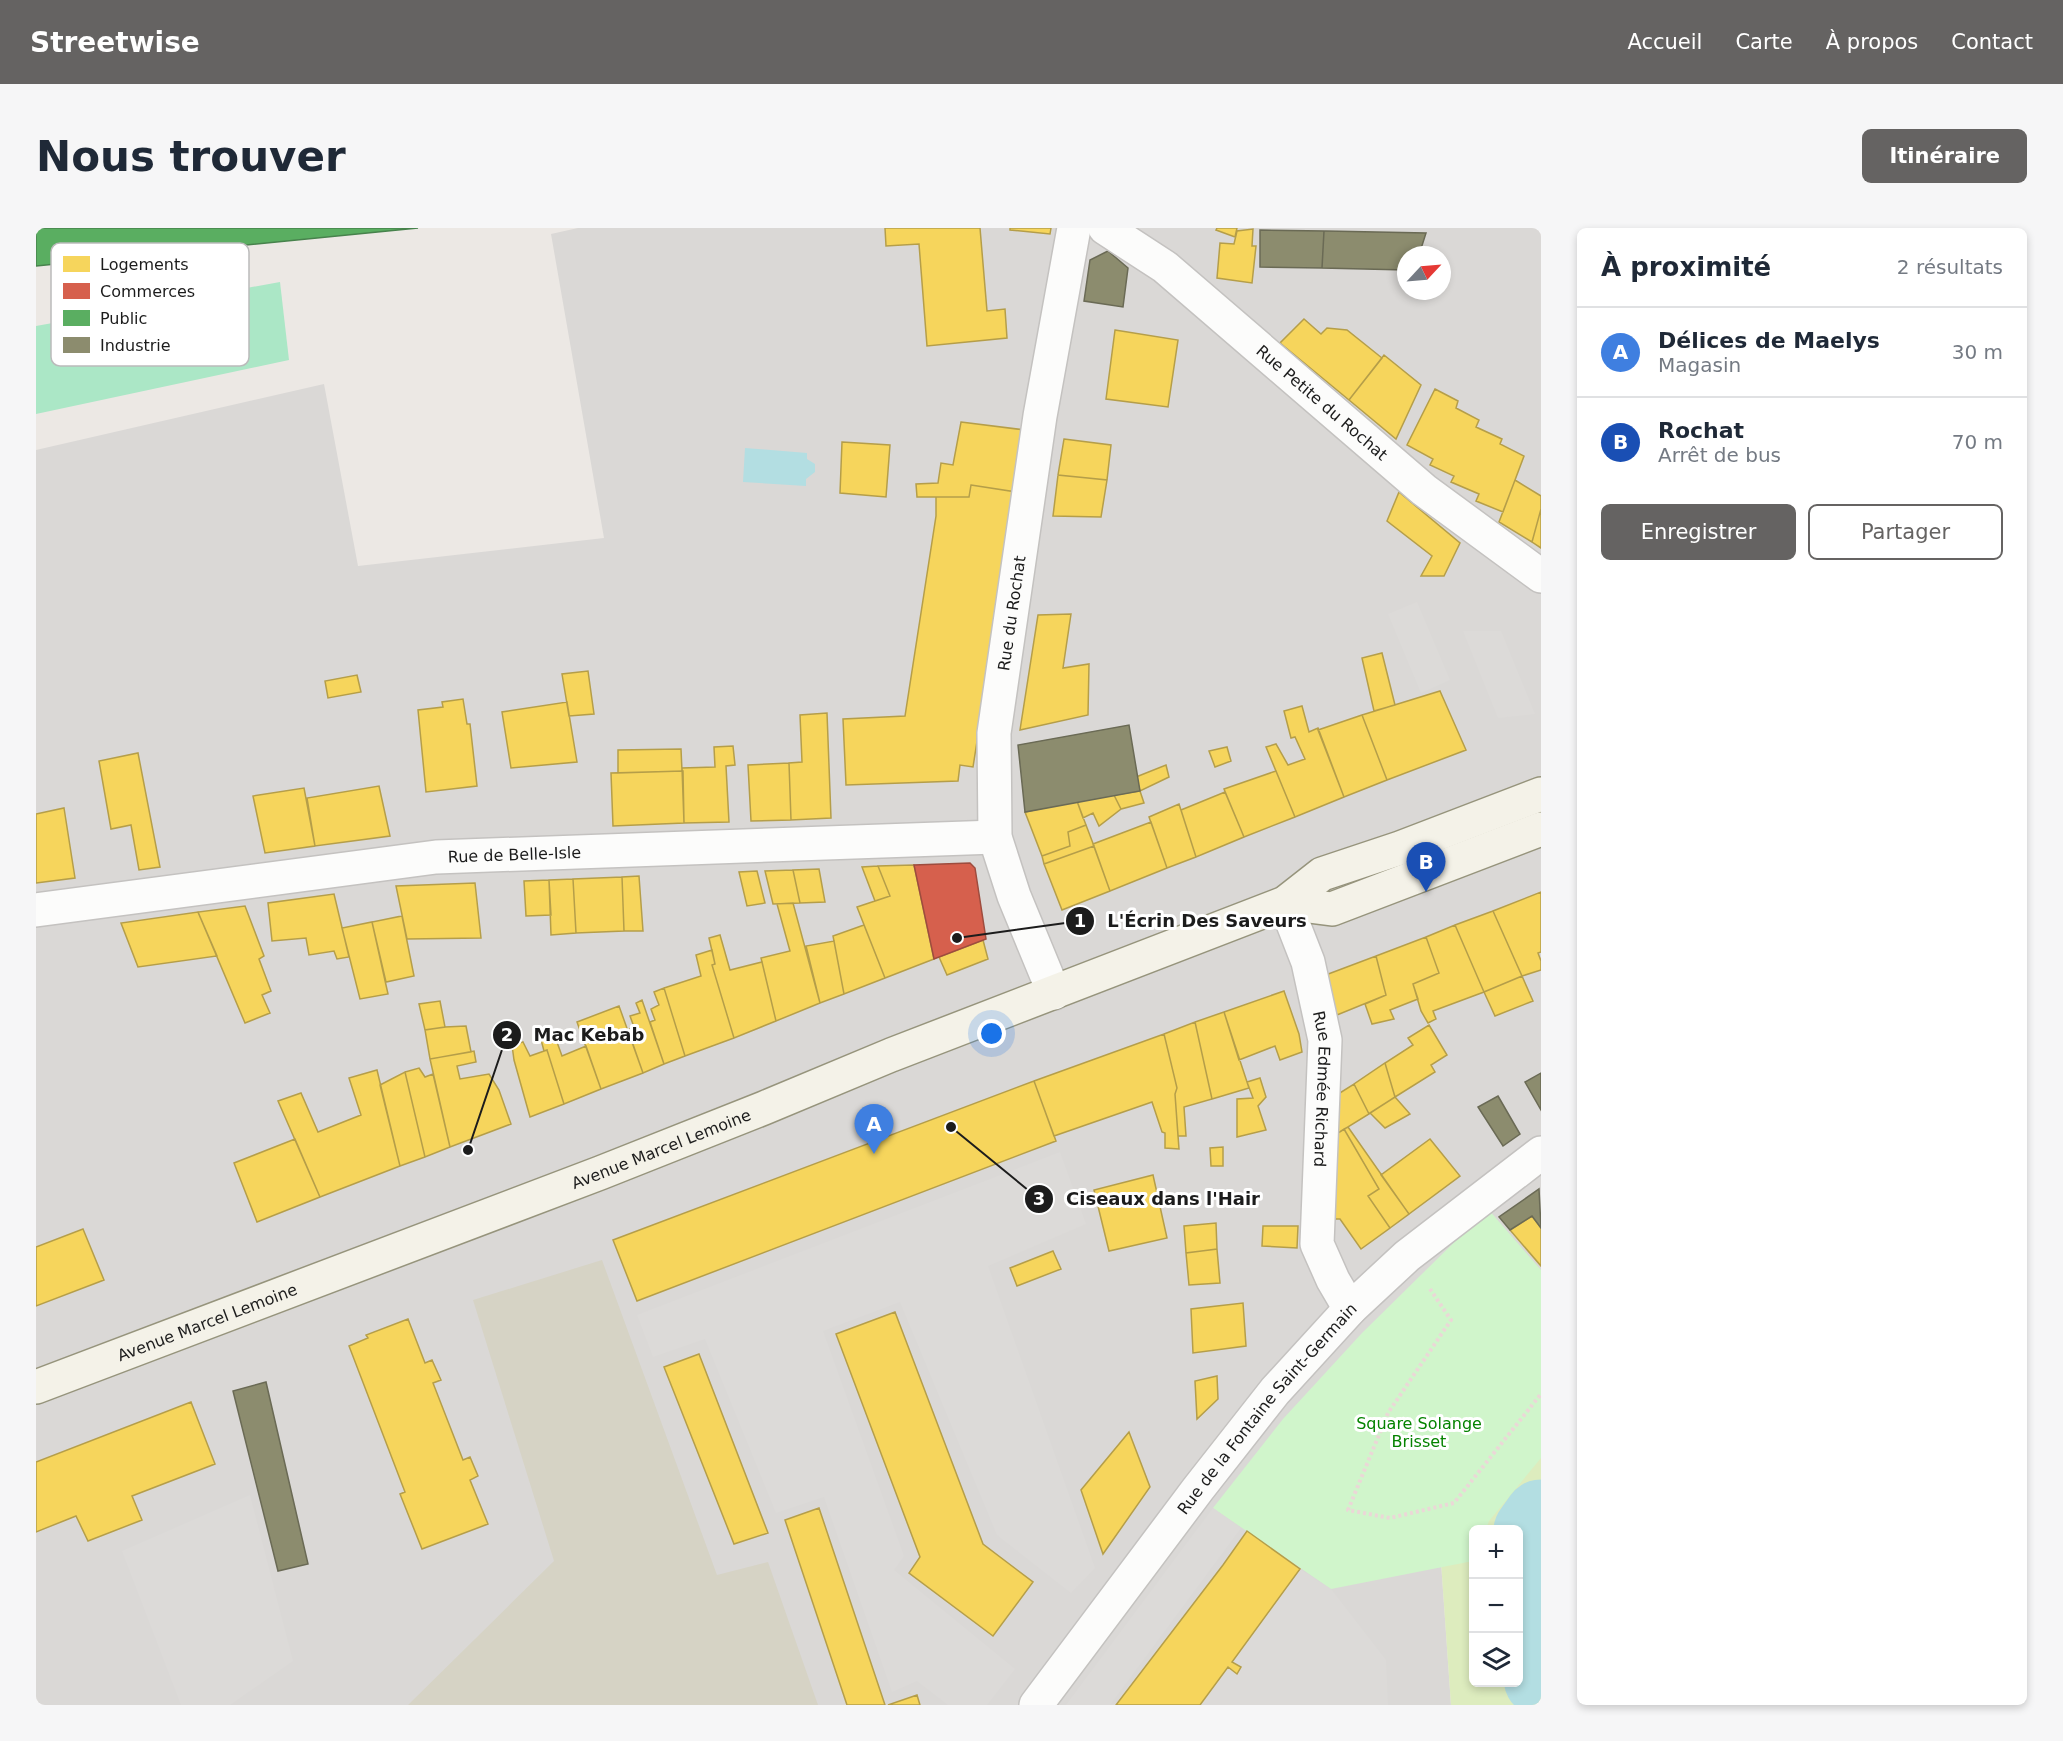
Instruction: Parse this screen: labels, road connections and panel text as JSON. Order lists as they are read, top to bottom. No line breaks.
{"streets":{"main road":["Avenue Marcel Lemoine"],"street":["Rue Petite du Rochat","Rue du Rochat","Rue de Belle-Isle","Rue Edmée Richard","Rue de la Fontaine Saint-Germain"]},"crossings":[["Rue du Rochat","Rue de Belle-Isle"],["Rue du Rochat","Avenue Marcel Lemoine"],["Rue Edmée Richard","Avenue Marcel Lemoine"],["Rue Edmée Richard","Rue de la Fontaine Saint-Germain"]],"parks":["Square Solange Brisset"],"places":["L'Écrin Des Saveurs","Ciseaux dans l'Hair","Mac Kebab"],"legend":["Logements","Commerces","Public","Industrie"],"north":"top right","page":{"header":"Streetwise","nav":["Accueil","Carte","À propos","Contact"],"buttons":["Itinéraire",["Enregistrer","Partager"]],"title":"Nous trouver","heading":["À proximité","2 résultats"],"list":[{"mark":"A","name":"Délices de Maelys","note":"Magasin","value":"30 m"},{"mark":"B","name":"Rochat","note":"Arrêt de bus","value":"70 m"}],"pins":["B","A"],"map_buttons":["+","−"]}}
